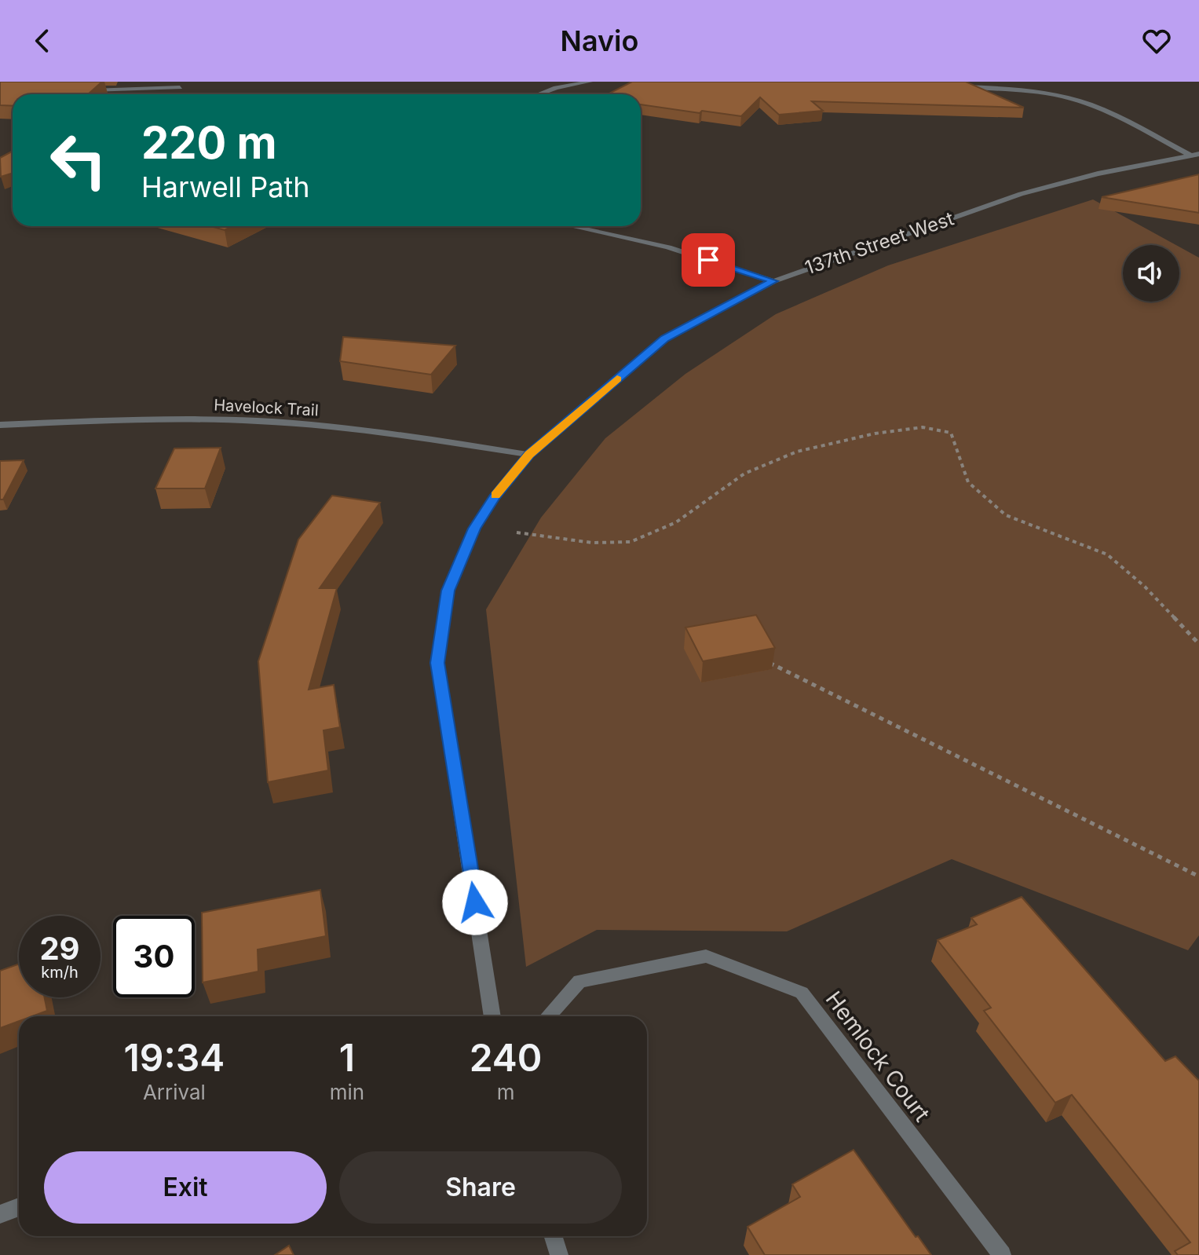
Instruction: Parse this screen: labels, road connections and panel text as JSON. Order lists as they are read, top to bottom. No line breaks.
{"streets":{"street":["137th Street West","Havelock Trail","Hemlock Court"]},"crossings":[["137th Street West","Havelock Trail"]],"page":{"header":"Navio","turn":["220 m","Harwell Path"],"speed":"29 km/h","limit":"30","eta":["19:34","Arrival","1","min","240","m"],"buttons":["Exit","Share"]}}
